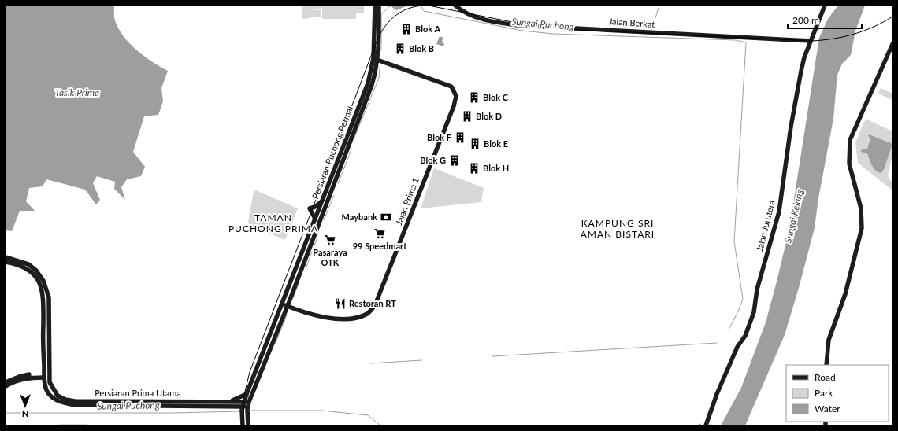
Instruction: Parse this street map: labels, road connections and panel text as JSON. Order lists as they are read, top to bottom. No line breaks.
{"streets":{"main road":["Jalan Berkat","Persiaran Puchong Permai","Jalan Prima 1","Jalan Jurutera","Persiaran Prima Utama"]},"crossings":[["Jalan Berkat","Jalan Jurutera"],["Persiaran Puchong Permai","Jalan Prima 1"],["Persiaran Puchong Permai","Persiaran Prima Utama"]],"districts":["TAMAN PUCHONG PRIMA","KAMPUNG SRI AMAN BISTARI"],"water":["Sungai Puchong","Tasik Prima","Sungai Kelang"],"places":{"building":["Blok A","Blok B","Blok C","Blok D","Blok F","Blok E","Blok G","Blok H"],"bank":["Maybank"],"supermarket":["99 Speedmart","Pasaraya OTK"],"restaurant":["Restoran RT"]},"legend":["Road","Park","Water"],"scale_bar":"200 m","north":"bottom"}
